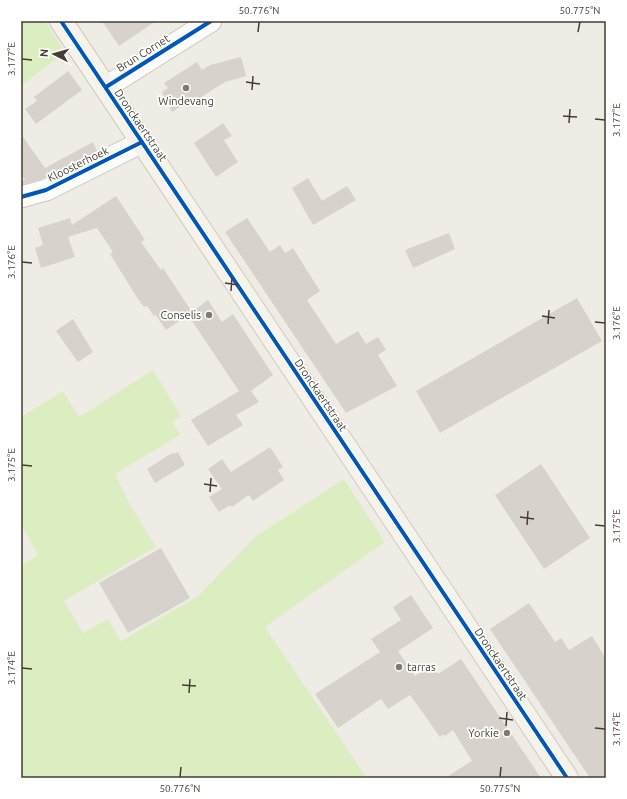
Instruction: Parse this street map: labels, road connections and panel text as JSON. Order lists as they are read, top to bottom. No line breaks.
{"streets":{"main road":["Dronckaertstraat"],"street":["Brun Cornet","Kloosterhoek"]},"crossings":[["Brun Cornet","Dronckaertstraat"],["Dronckaertstraat","Kloosterhoek"]],"places":["Windevang","Conselis","tarras","Yorkie"],"north":"left","coordinates":["50.776°N","50.775°N","3.177°E","3.176°E","3.175°E","3.174°E"]}
